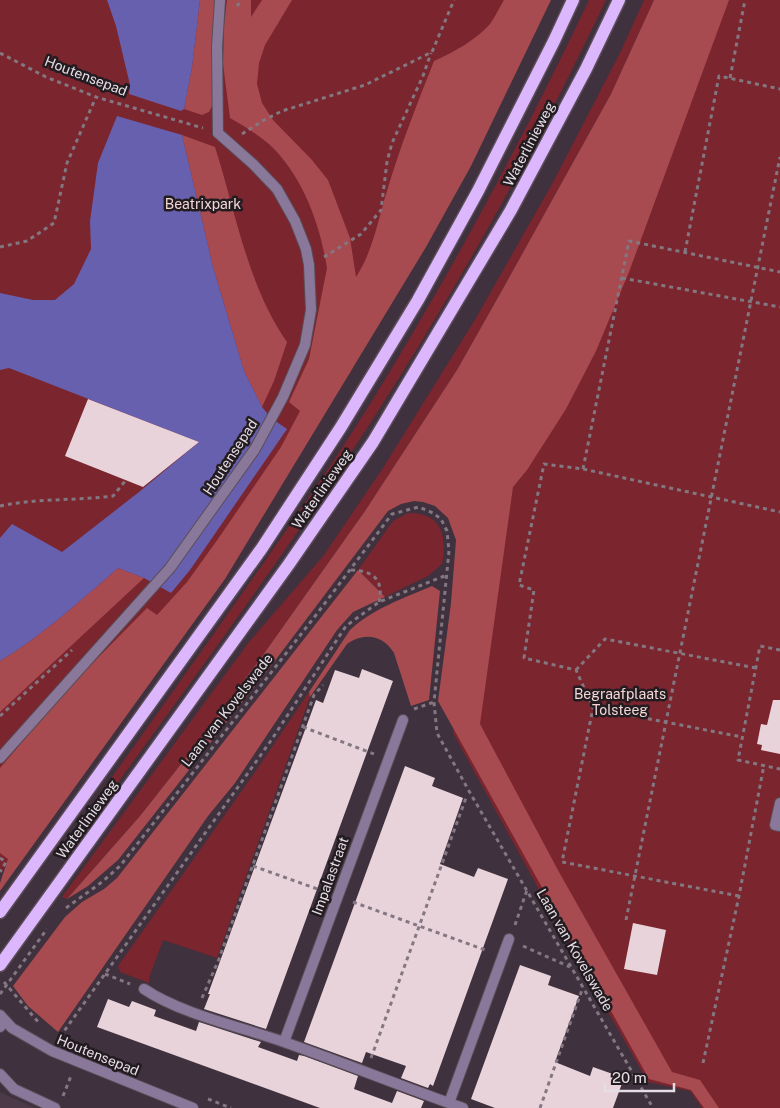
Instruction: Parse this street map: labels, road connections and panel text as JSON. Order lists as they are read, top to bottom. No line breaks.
{"streets":{"main road":["Waterlinieweg"],"street":["Houtensepad","Impalastraat"],"path":["Laan van Kovelswade"]},"parks":["Beatrixpark","Begraafplaats Tolsteeg"],"scale_bar":"20 m"}
